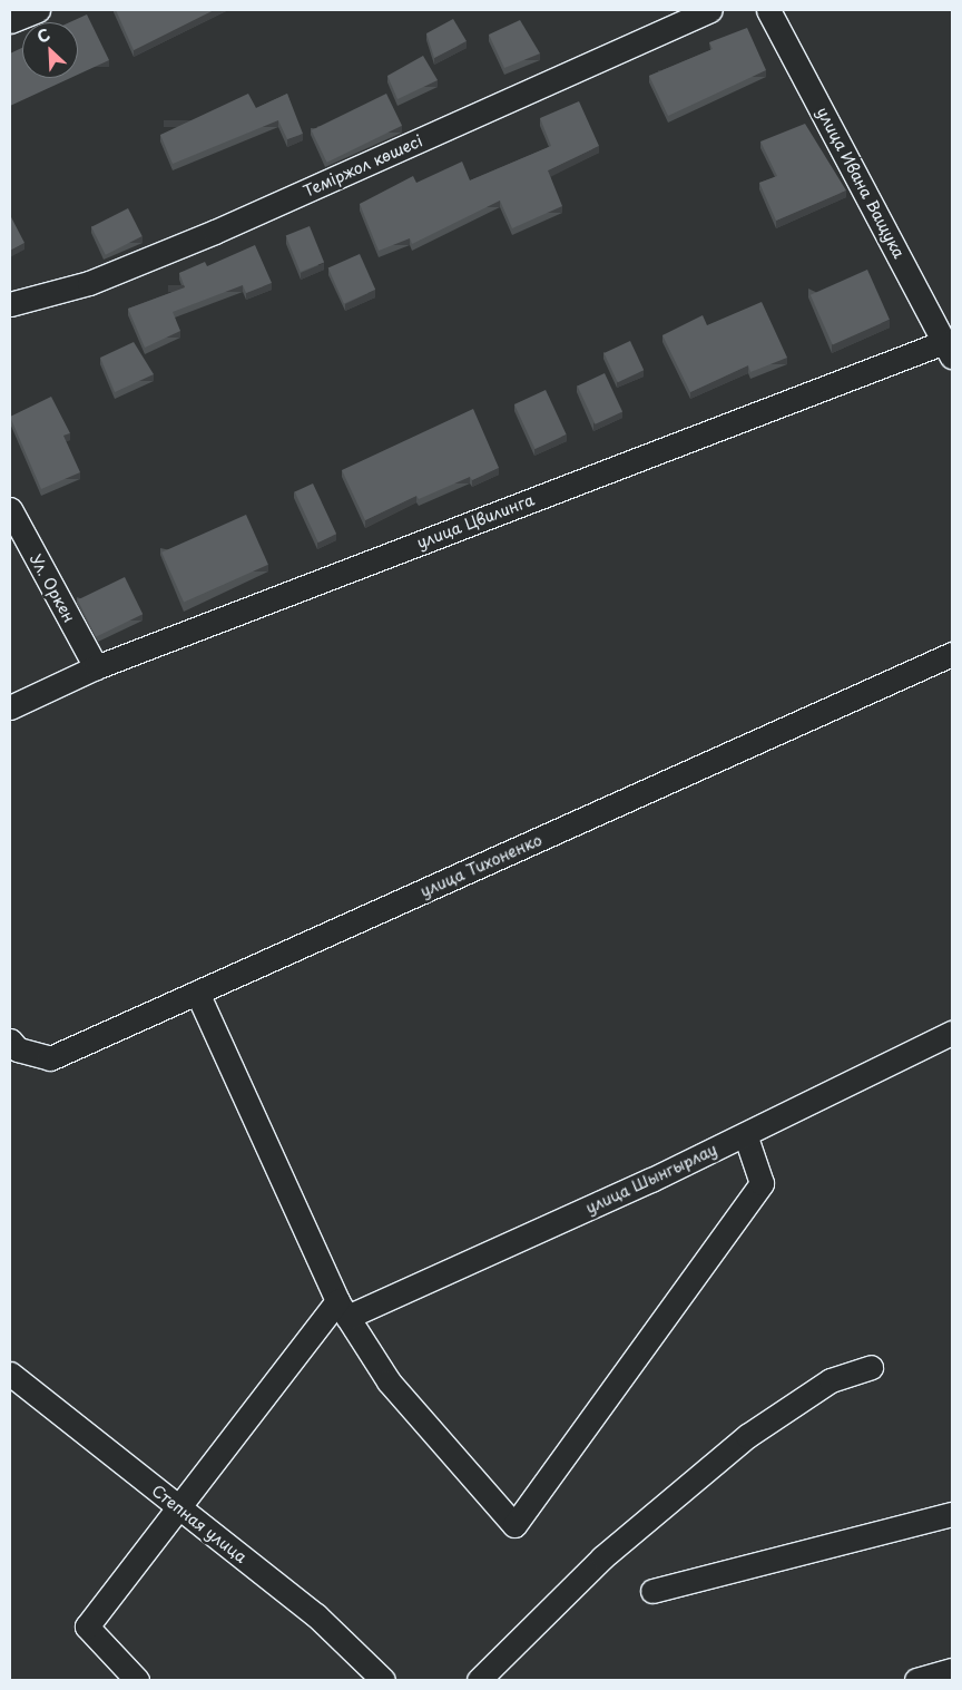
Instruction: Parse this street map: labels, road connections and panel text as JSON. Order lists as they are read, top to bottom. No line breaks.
{"streets":{"street":["Теміржол көшесі","улица Ивана Ващука","улица Цвилинга","Ул. Оркен","улица Тихоненко","улица Шынгырлау","Степная улица"]},"crossings":[["улица Ивана Ващука","улица Цвилинга"],["улица Цвилинга","Ул. Оркен"]],"north":"top left"}
